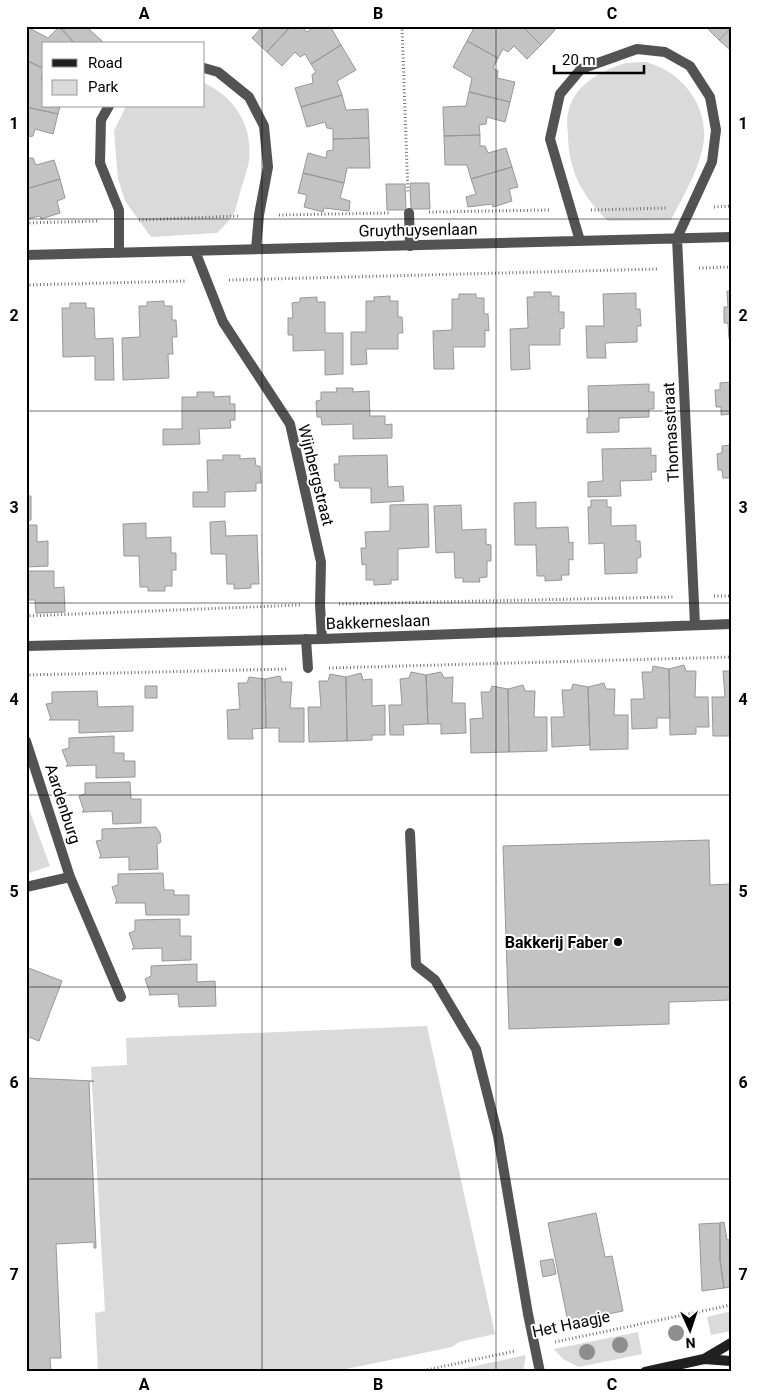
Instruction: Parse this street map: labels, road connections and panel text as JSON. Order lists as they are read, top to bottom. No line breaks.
{"streets":{"street":["Gruythuysenlaan","Thomasstraat","Wijnbergstraat","Bakkerneslaan","Aardenburg"],"path":["Het Haagje"]},"crossings":[["Gruythuysenlaan","Thomasstraat"],["Gruythuysenlaan","Wijnbergstraat"],["Thomasstraat","Bakkerneslaan"],["Wijnbergstraat","Bakkerneslaan"]],"places":["Bakkerij Faber"],"legend":["Road","Park"],"scale_bar":"20 m","north":"bottom","grid":{"columns":["A","B","C"],"rows":["1","2","3","4","5","6","7"]}}
